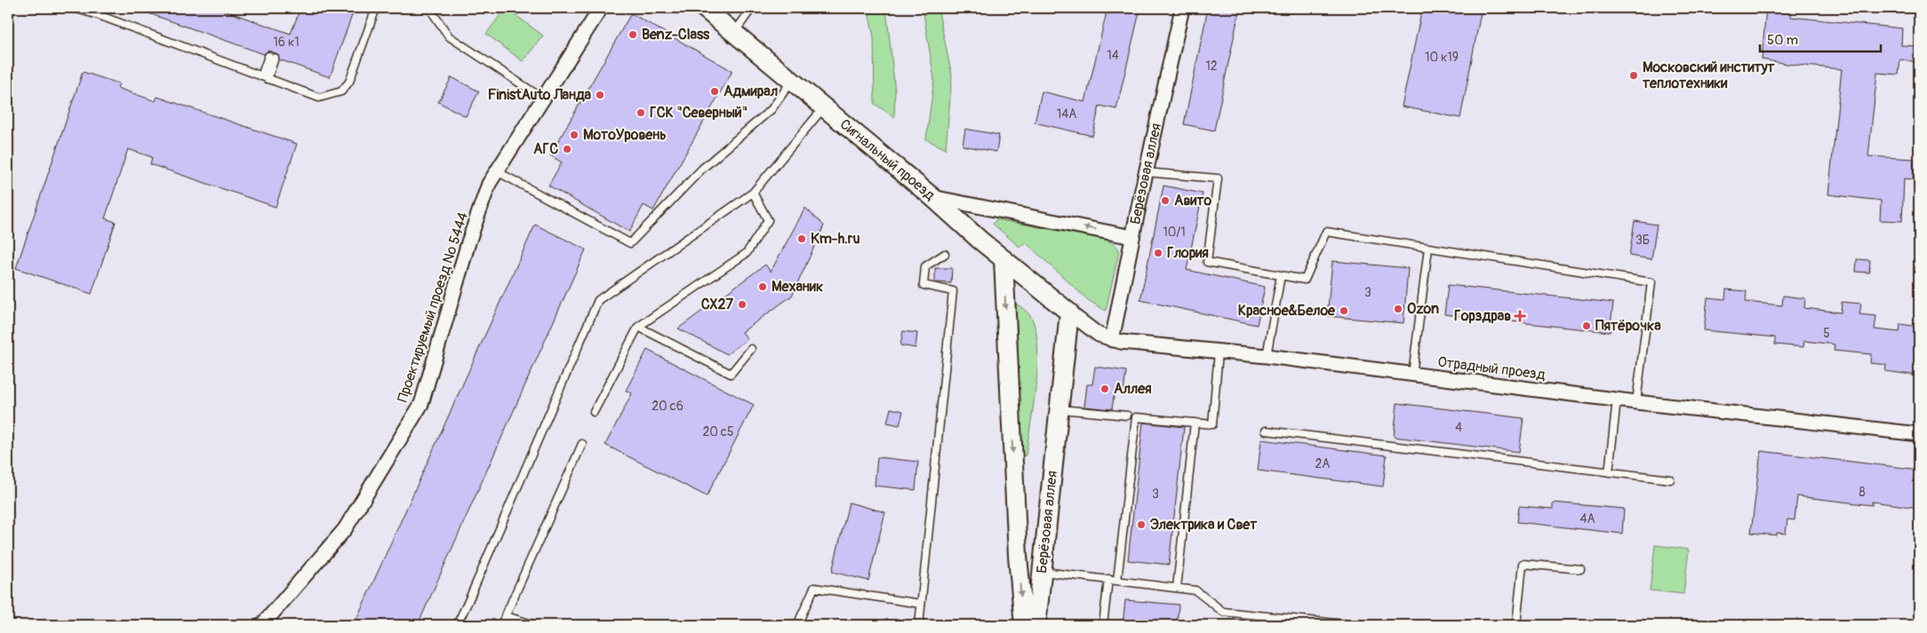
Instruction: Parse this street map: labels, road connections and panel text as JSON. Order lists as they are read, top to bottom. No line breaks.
{"streets":{"main road":["Сигнальный проезд","Берёзовая аллея"],"street":["Проектируемый проезд № 5444","Отрадный проезд"]},"crossings":[["Сигнальный проезд","Берёзовая аллея"],["Сигнальный проезд","Отрадный проезд"],["Берёзовая аллея","Отрадный проезд"]],"places":{"other":["Benz-Class","Московский институт теплотехники","Адмирал","FinistAuto Ланда","ГСК \"Северный\"","МотоУровень","АГС","Авито","Km-h.ru","Глория","Механик","CX27","Ozon","Красное&Белое","Пятёрочка","Аллея","Электрика и Свет"],"health":["Горздрав"]},"house_numbers":["16 к1","14","10 к19","12","14А","10/1","3Б","3","5","20 с6","4","20 с5","2А","8","3","4А"],"scale_bar":"50 m"}
